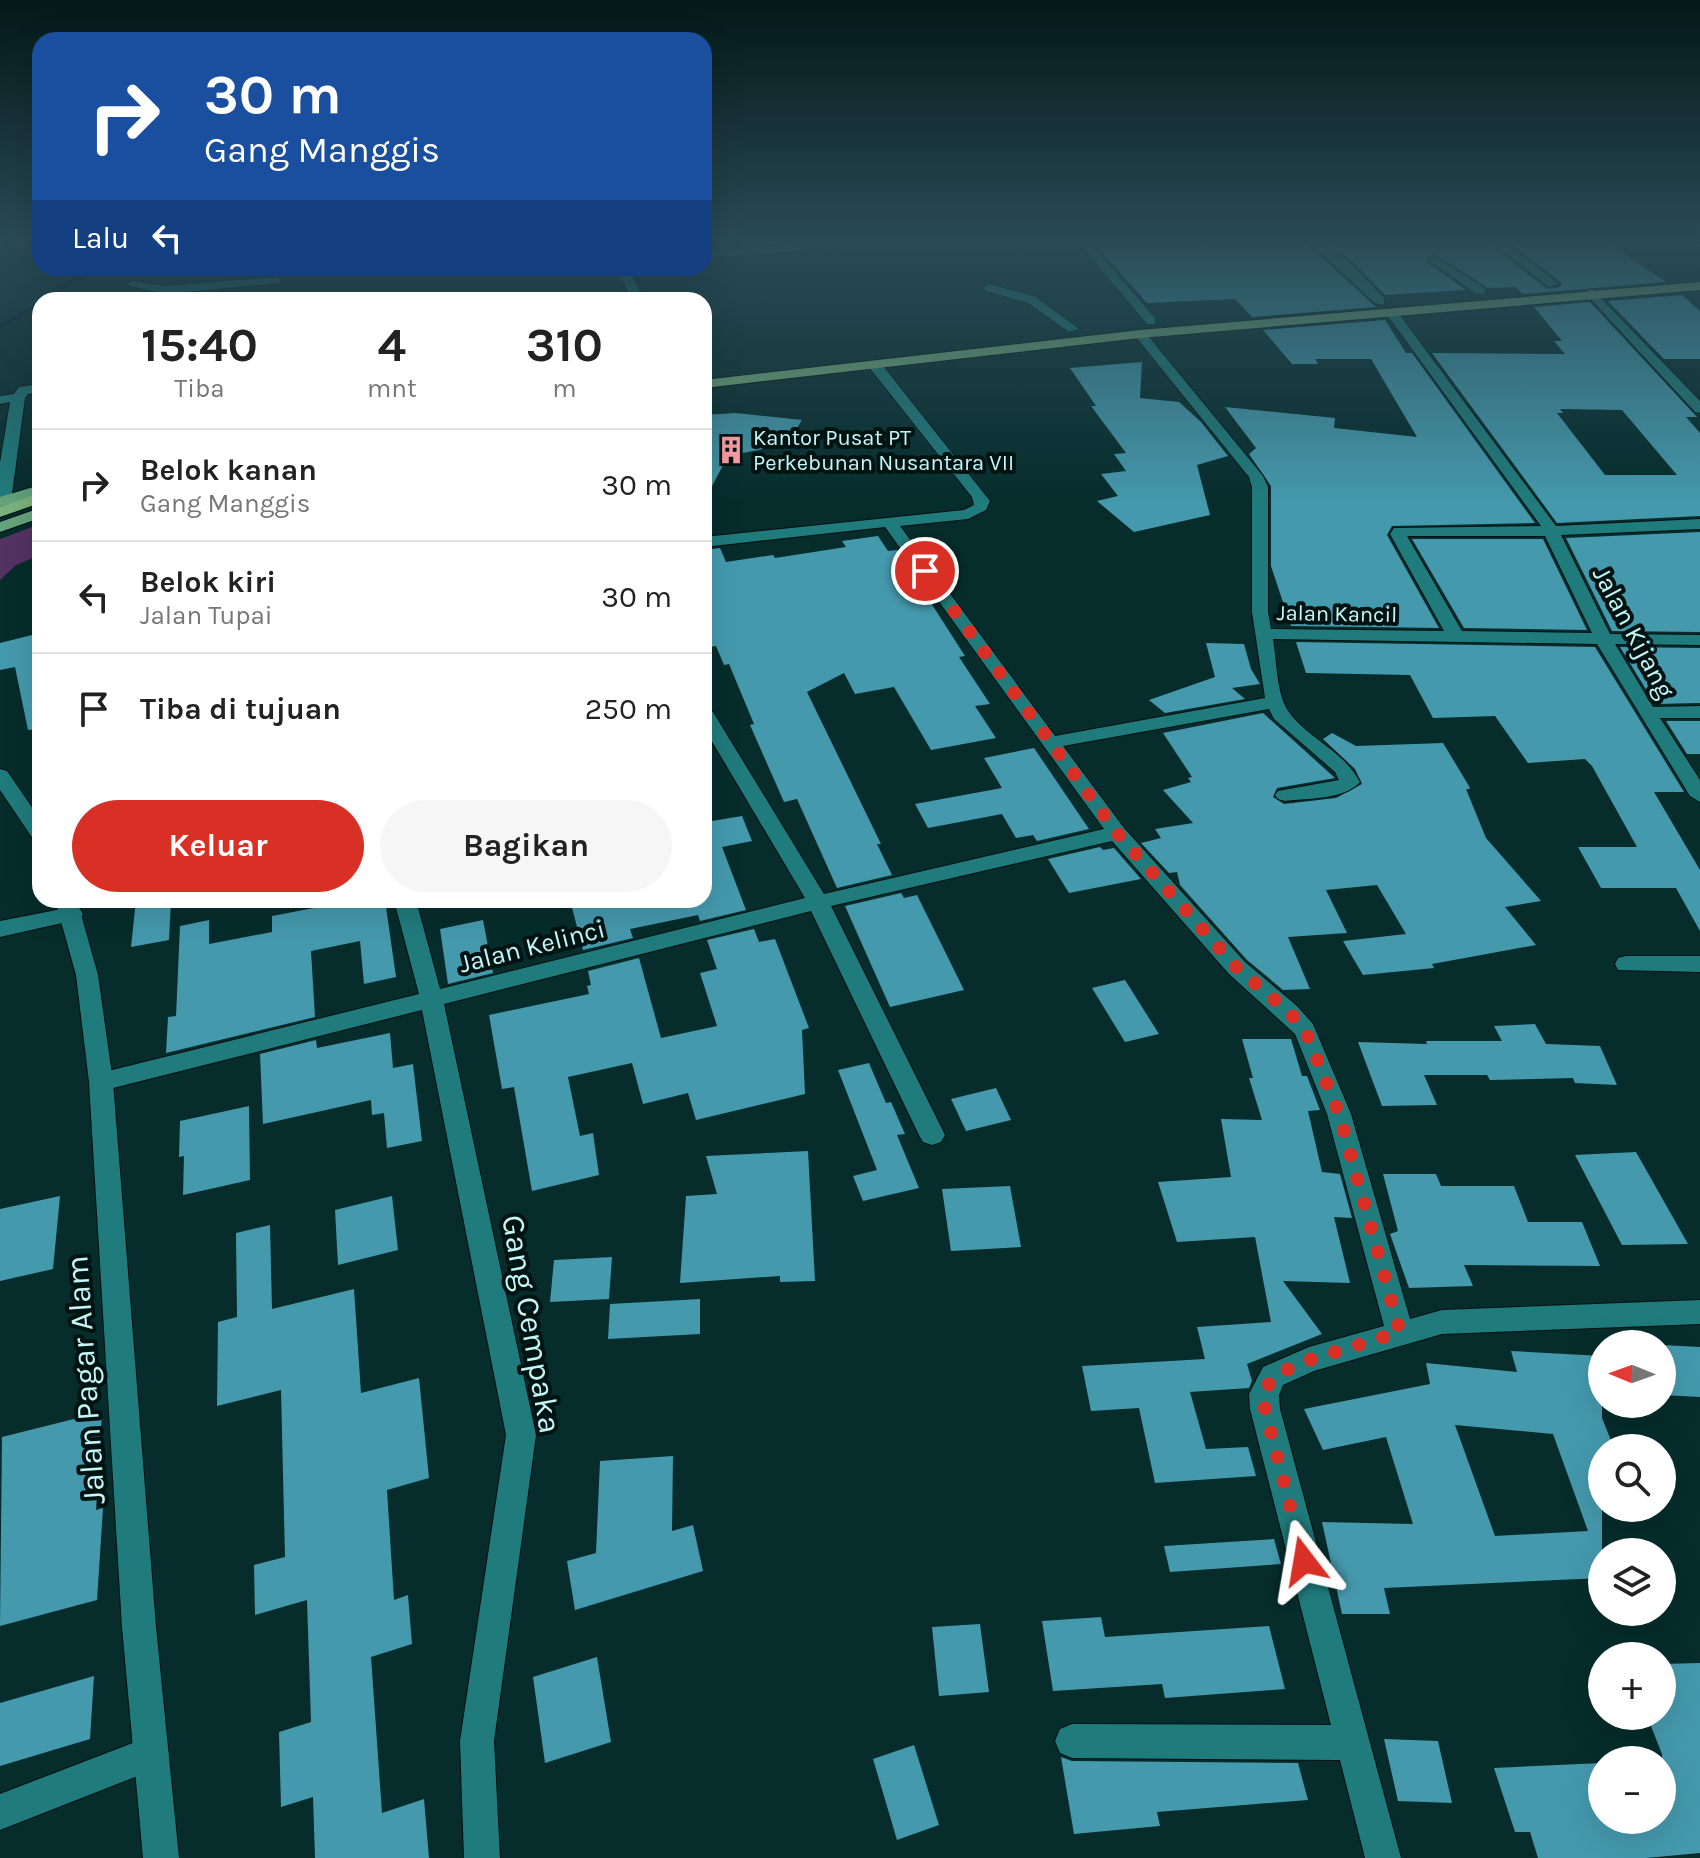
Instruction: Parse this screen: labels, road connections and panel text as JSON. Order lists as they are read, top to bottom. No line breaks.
{"streets":{"street":["Jalan Kancil","Jalan Kijang","Jalan Kelinci","Gang Cempaka","Jalan Pagar Alam"]},"crossings":[["Jalan Kancil","Jalan Kijang"],["Jalan Kelinci","Gang Cempaka"],["Jalan Kelinci","Jalan Pagar Alam"]],"places":{"building":["Kantor Pusat PT Perkebunan Nusantara VII"]},"north":"left","page":{"turn":["30 m","Gang Manggis"],"then":"Lalu","eta":["15:40","Tiba","4","mnt","310","m"],"list":[{"name":"Belok kanan","note":"Gang Manggis","value":"30 m"},{"name":"Belok kiri","note":"Jalan Tupai","value":"30 m"},{"name":"Tiba di tujuan","value":"250 m"}],"buttons":["Keluar","Bagikan"],"map_buttons":["+","−"]}}
